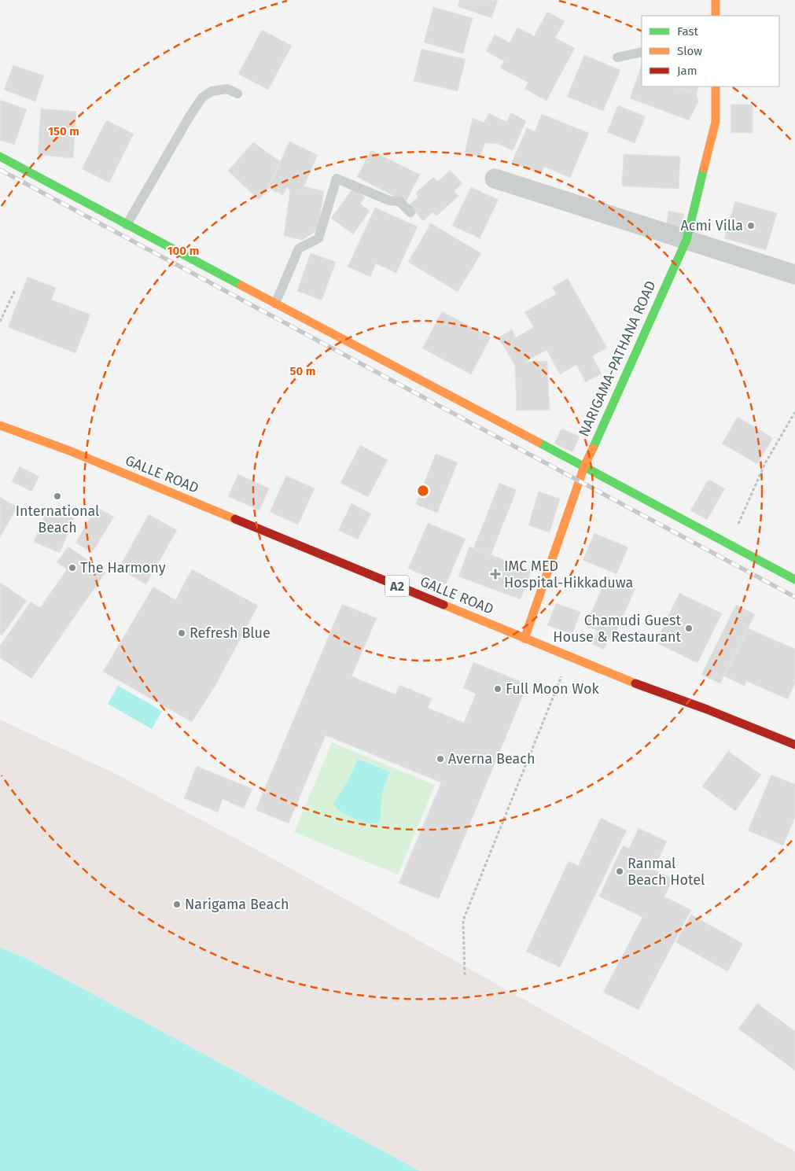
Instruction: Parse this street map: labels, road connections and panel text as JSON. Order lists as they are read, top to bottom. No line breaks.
{"streets":{"main road":["NARIGAMA-PATHANA ROAD","GALLE ROAD","A2"]},"crossings":[["NARIGAMA-PATHANA ROAD","GALLE ROAD"]],"places":{"other":["Acmi Villa","International Beach","The Harmony","Chamudi Guest House & Restaurant","Refresh Blue","Full Moon Wok","Averna Beach","Ranmal Beach Hotel","Narigama Beach"],"health":["IMC MED Hospital-Hikkaduwa"]},"legend":["Fast","Slow","Jam"],"rings":["150 m","100 m","50 m"]}
